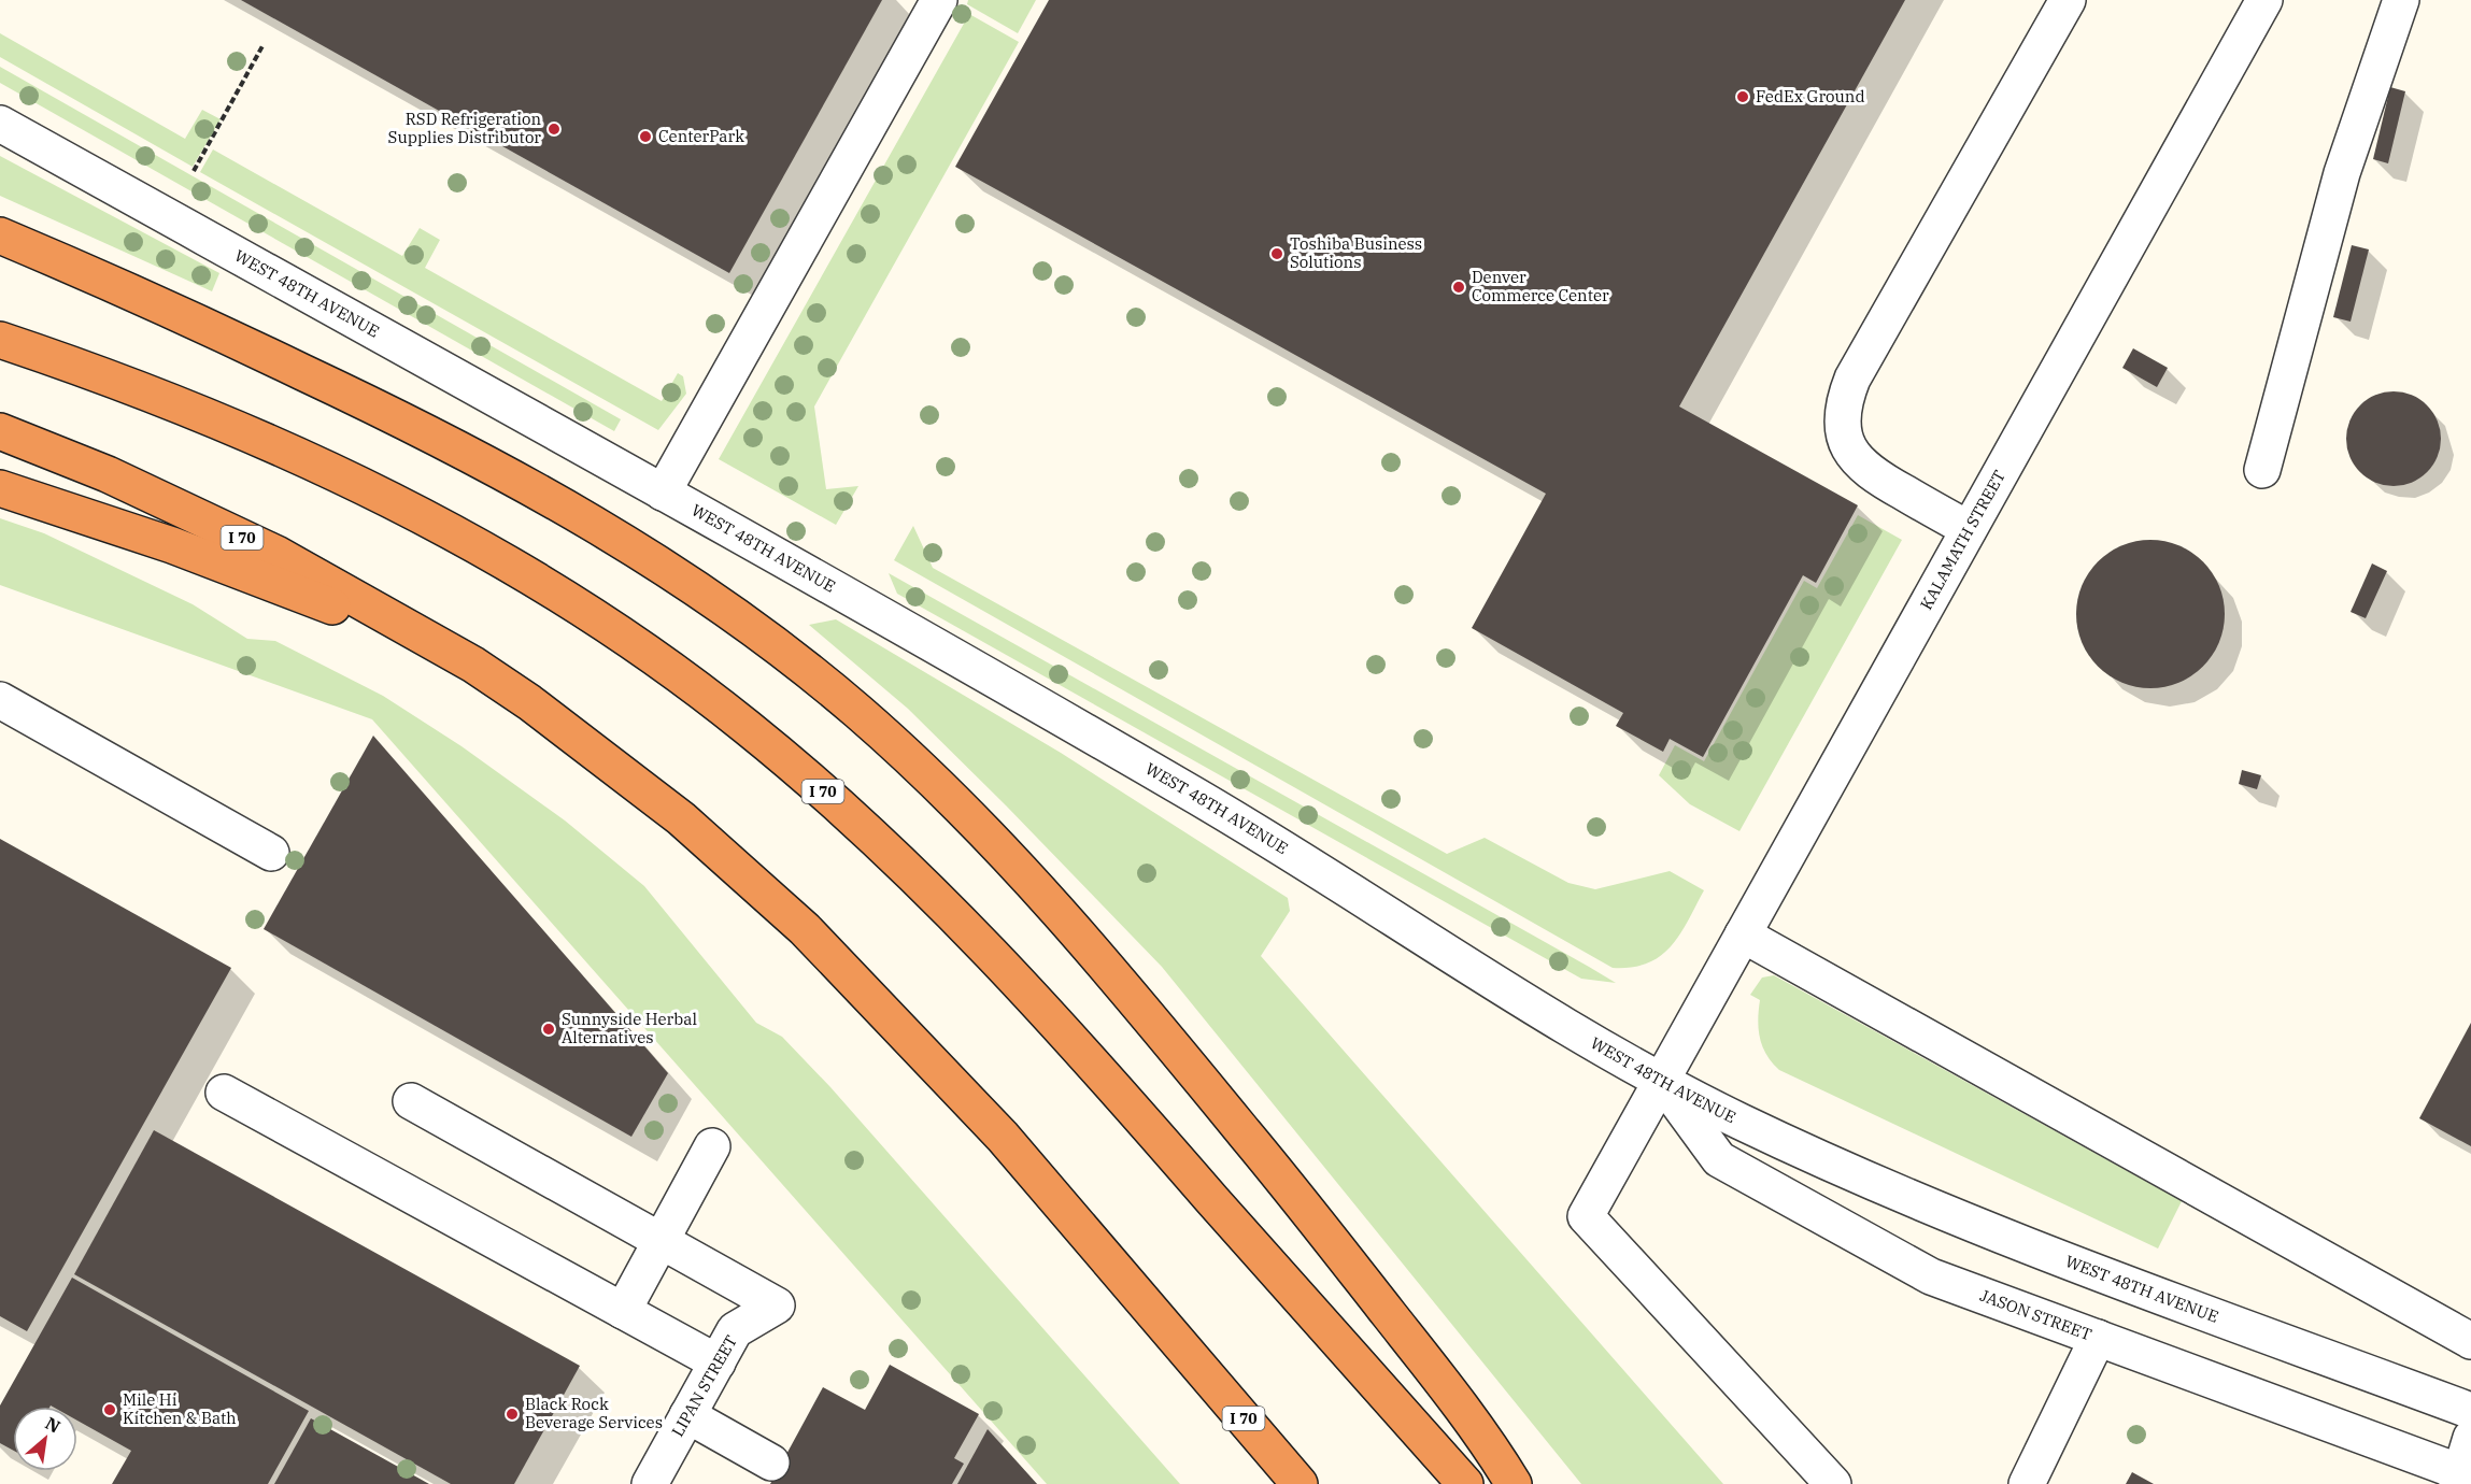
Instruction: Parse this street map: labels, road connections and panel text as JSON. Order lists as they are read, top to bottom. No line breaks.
{"streets":{"highway":["I 70"],"street":["WEST 48TH AVENUE","KALAMATH STREET","JASON STREET","LIPAN STREET"]},"crossings":[["WEST 48TH AVENUE","KALAMATH STREET"],["WEST 48TH AVENUE","JASON STREET"],["KALAMATH STREET","JASON STREET"]],"places":["FedEx Ground","RSD Refrigeration Supplies Distributor","CenterPark","Toshiba Business Solutions","Denver Commerce Center","Sunnyside Herbal Alternatives","Mile Hi Kitchen & Bath","Black Rock Beverage Services"],"north":"top right"}
